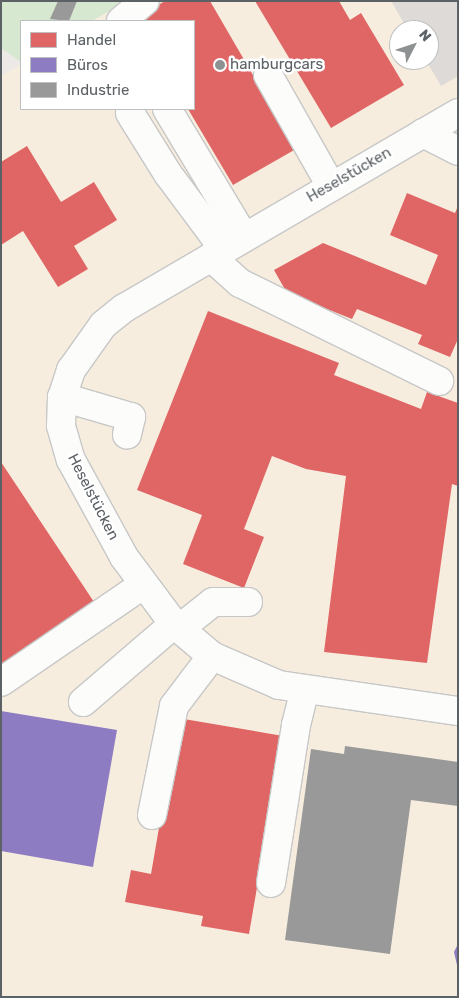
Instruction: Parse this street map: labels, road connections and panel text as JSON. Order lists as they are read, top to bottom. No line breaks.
{"streets":{"street":["Heselstücken"]},"places":["hamburgcars"],"legend":["Handel","Büros","Industrie"],"north":"top right"}
